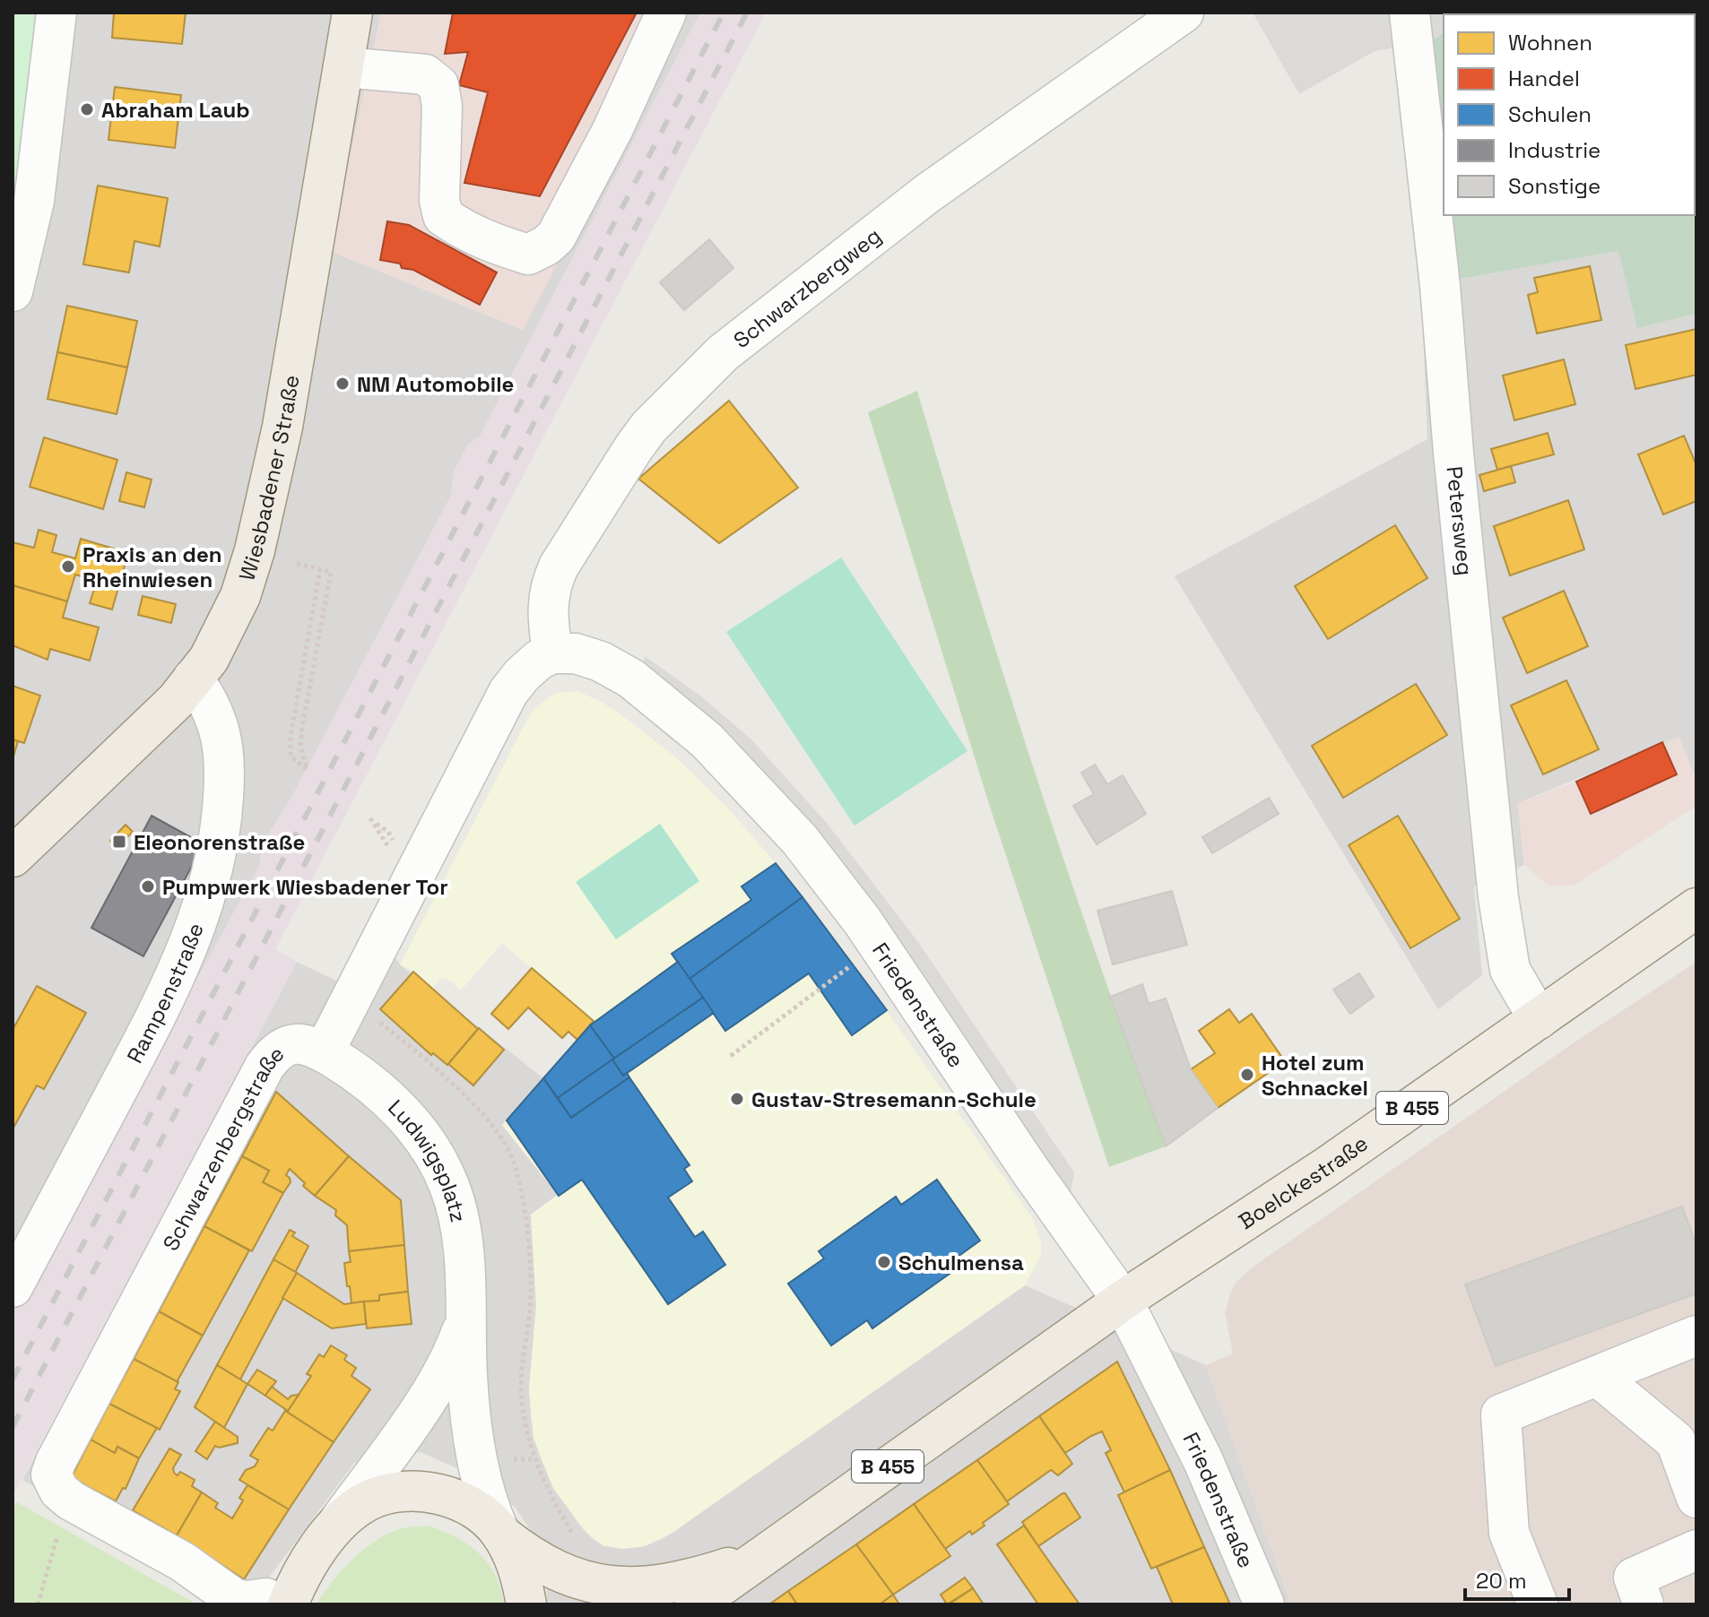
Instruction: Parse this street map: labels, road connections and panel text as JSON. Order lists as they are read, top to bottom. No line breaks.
{"streets":{"main road":["Wiesbadener Straße","B 455","Ludwigsplatz","Boelckestraße"],"street":["Schwarzbergweg","Petersweg","Rampenstraße","Friedenstraße","Schwarzenbergstraße"]},"crossings":[["Schwarzbergweg","Friedenstraße"],["Schwarzbergweg","Schwarzenbergstraße"],["Wiesbadener Straße","Rampenstraße"],["Petersweg","Boelckestraße"],["Friedenstraße","Schwarzenbergstraße"],["Friedenstraße","Boelckestraße"],["B 455","Schwarzenbergstraße"],["B 455","Ludwigsplatz"],["B 455","Boelckestraße"],["Schwarzenbergstraße","Ludwigsplatz"]],"places":{"other":["Abraham Laub","NM Automobile","Praxis an den Rheinwiesen","Pumpwerk Wiesbadener Tor","Hotel zum Schnackel","Gustav-Stresemann-Schule","Schulmensa"],"transit":["Eleonorenstraße"]},"legend":["Wohnen","Handel","Schulen","Industrie","Sonstige"],"scale_bar":"20 m"}
